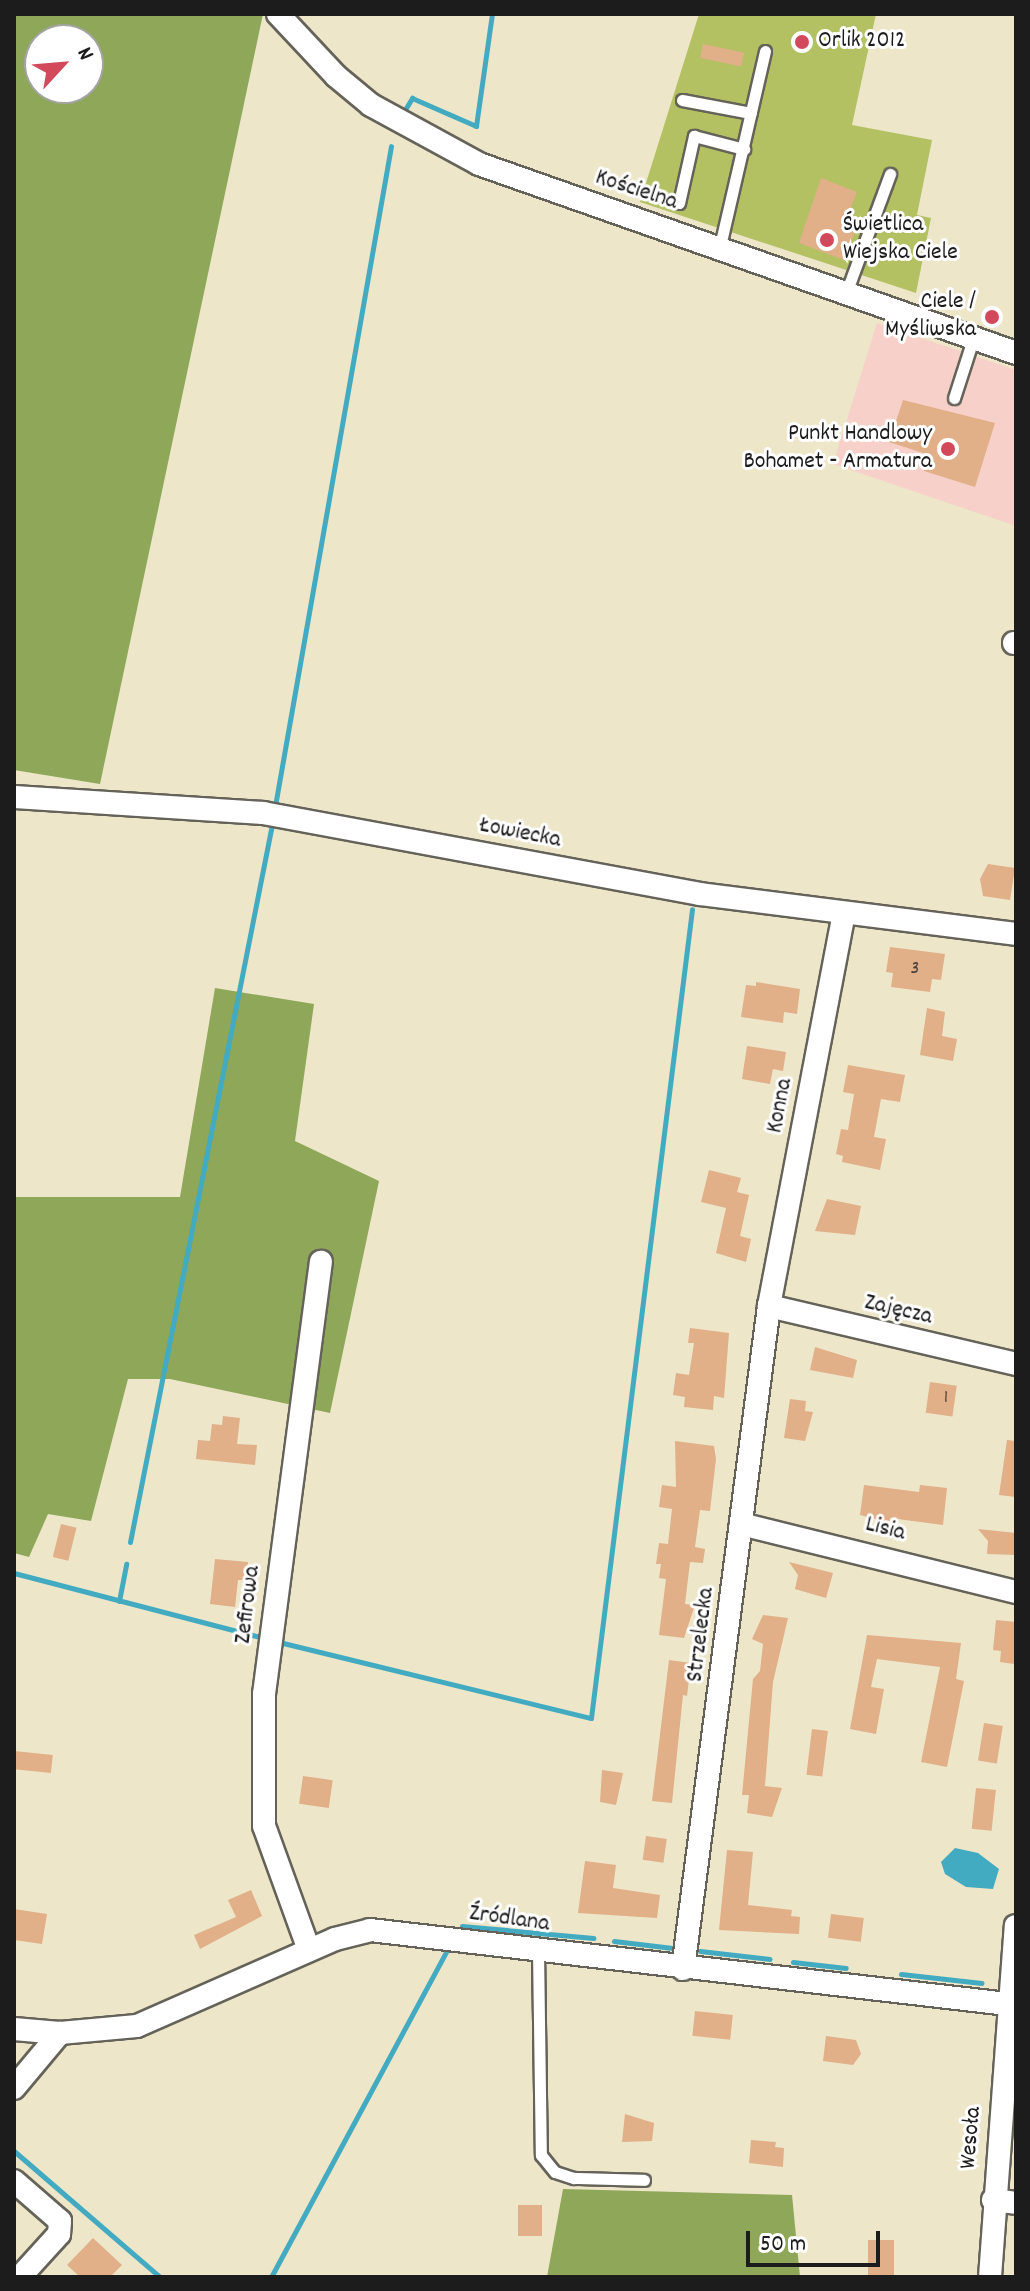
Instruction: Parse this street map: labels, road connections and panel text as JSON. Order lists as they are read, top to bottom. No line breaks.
{"streets":{"street":["Kościelna","Łowiecka","Konna","Zajęcza","Lisia","Zefirowa","Strzelecka","Źródlana","Wesoła"]},"crossings":[["Łowiecka","Konna"],["Konna","Zajęcza"],["Konna","Strzelecka"],["Zajęcza","Strzelecka"],["Lisia","Strzelecka"],["Zefirowa","Źródlana"],["Strzelecka","Źródlana"],["Źródlana","Wesoła"]],"places":["Orlik 2012","Świetlica Wiejska Ciele","Ciele / Myśliwska","Punkt Handlowy Bohamet - Armatura"],"house_numbers":["3","1"],"scale_bar":"50 m","north":"top right"}
